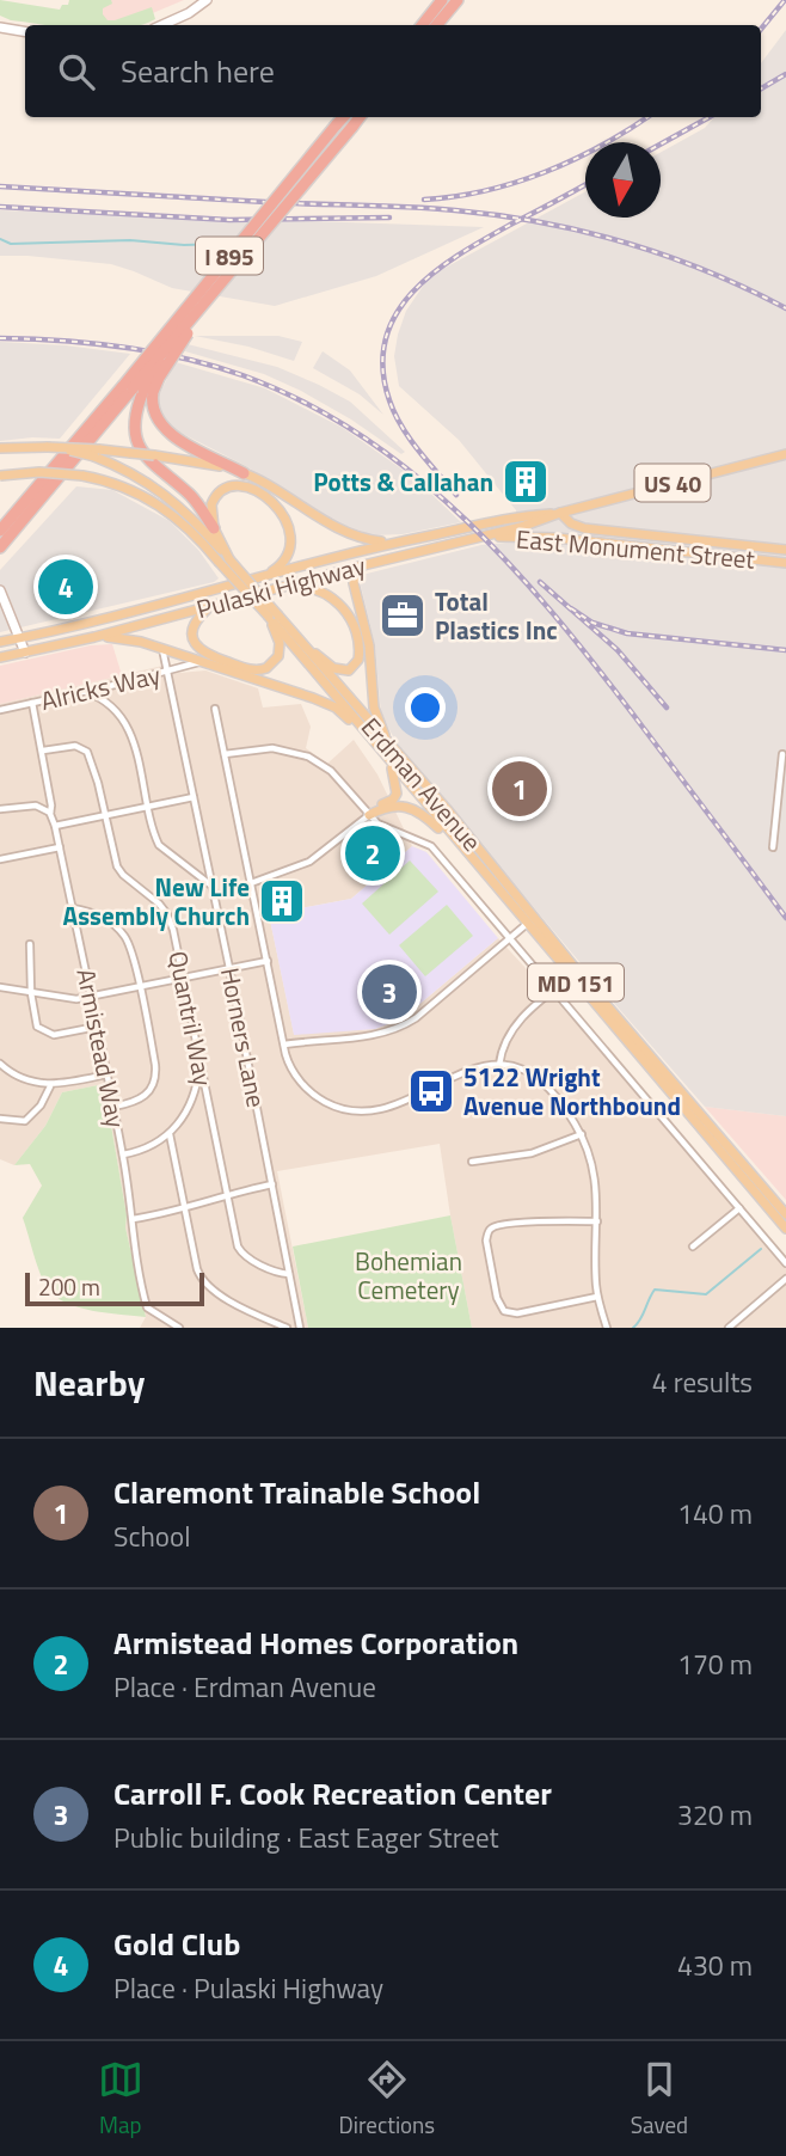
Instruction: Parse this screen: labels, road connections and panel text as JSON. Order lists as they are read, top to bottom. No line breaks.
{"streets":{"highway":["I 895"],"main road":["US 40","East Monument Street","Pulaski Highway","Erdman Avenue","MD 151"],"street":["Alricks Way","Quantril Way","Horners Lane","Armistead Way"]},"crossings":[["East Monument Street","Pulaski Highway"],["Alricks Way","Horners Lane"],["Alricks Way","Armistead Way"],["Quantril Way","Horners Lane"],["Quantril Way","Armistead Way"]],"parks":["Bohemian Cemetery"],"places":{"building":["Potts & Callahan","New Life Assembly Church"],"office":["Total Plastics Inc"],"bus stop":["5122 Wright Avenue Northbound"]},"scale_bar":"200 m","north":"bottom","page":{"search":"Search here","pins":["4","1","2","3"],"scale":"200 m","heading":["Nearby","4 results"],"list":[{"mark":"1","name":"Claremont Trainable School","note":"School","value":"140 m"},{"mark":"2","name":"Armistead Homes Corporation","note":"Place · Erdman Avenue","value":"170 m"},{"mark":"3","name":"Carroll F. Cook Recreation Center","note":"Public building · East Eager Street","value":"320 m"},{"mark":"4","name":"Gold Club","note":"Place · Pulaski Highway","value":"430 m"}],"nav":["Map","Directions","Saved"]}}
